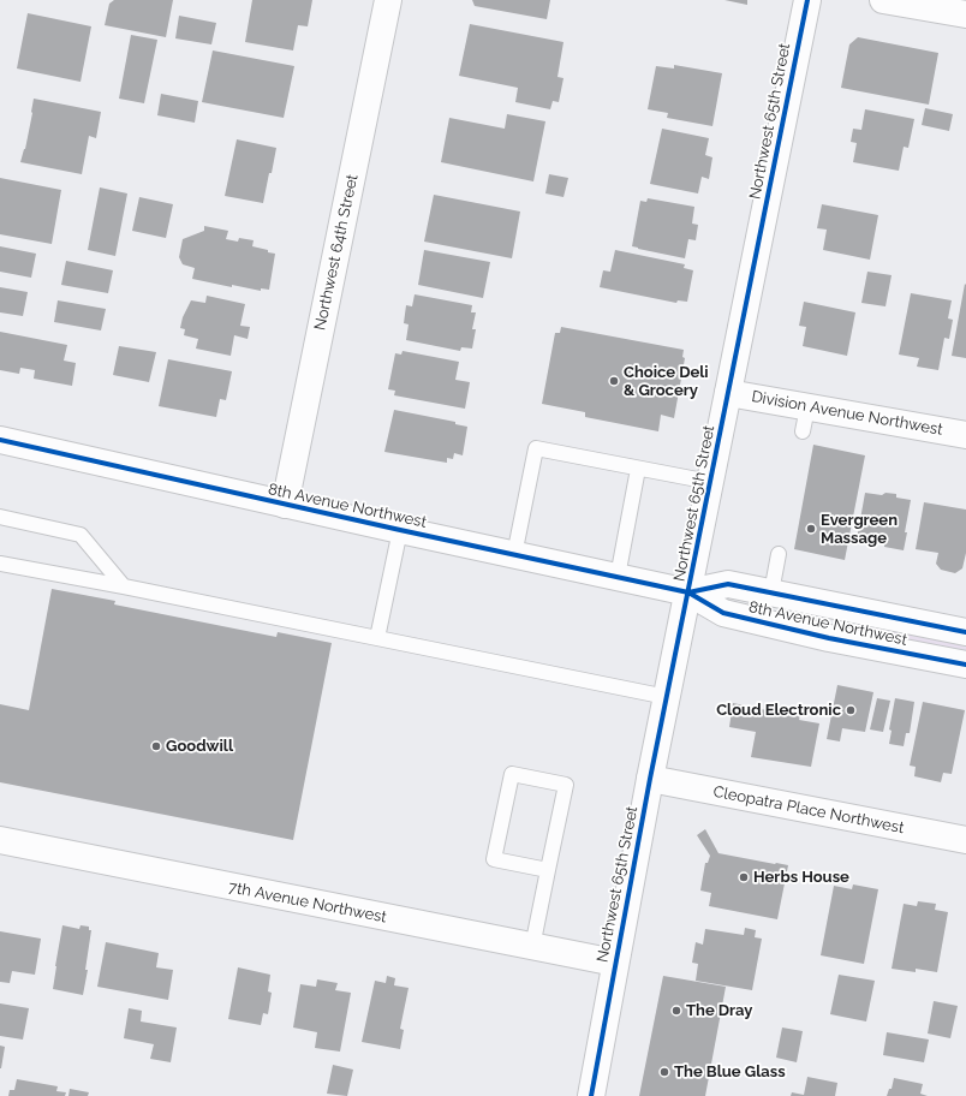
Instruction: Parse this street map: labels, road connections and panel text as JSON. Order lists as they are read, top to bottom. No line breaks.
{"streets":{"street":["Northwest 65th Street","Northwest 64th Street","Division Avenue Northwest","8th Avenue Northwest","Cleopatra Place Northwest","7th Avenue Northwest"]},"crossings":[["Northwest 65th Street","Division Avenue Northwest"],["Northwest 65th Street","8th Avenue Northwest"],["Northwest 65th Street","Cleopatra Place Northwest"],["Northwest 65th Street","7th Avenue Northwest"],["Northwest 64th Street","8th Avenue Northwest"]],"places":["Choice Deli & Grocery","Evergreen Massage","Cloud Electronic","Goodwill","Herbs House","The Dray","The Blue Glass"]}
